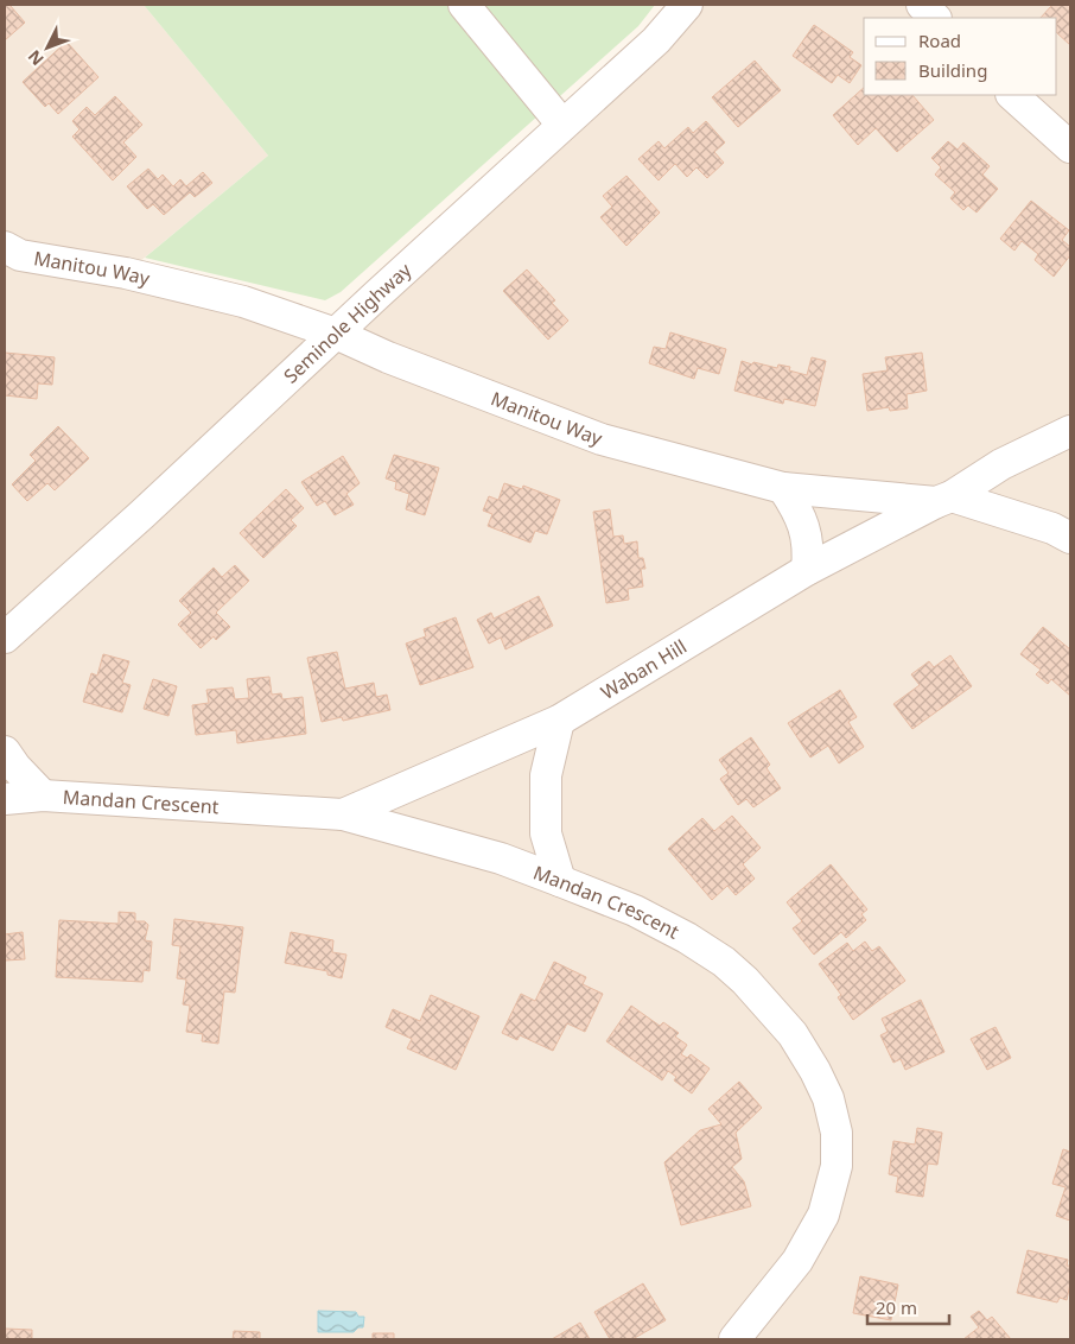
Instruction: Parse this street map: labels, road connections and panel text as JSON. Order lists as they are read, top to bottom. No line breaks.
{"streets":{"street":["Manitou Way","Seminole Highway","Waban Hill","Mandan Crescent"]},"crossings":[["Manitou Way","Seminole Highway"],["Manitou Way","Waban Hill"],["Waban Hill","Mandan Crescent"]],"legend":["Road","Building"],"scale_bar":"20 m","north":"bottom left"}
